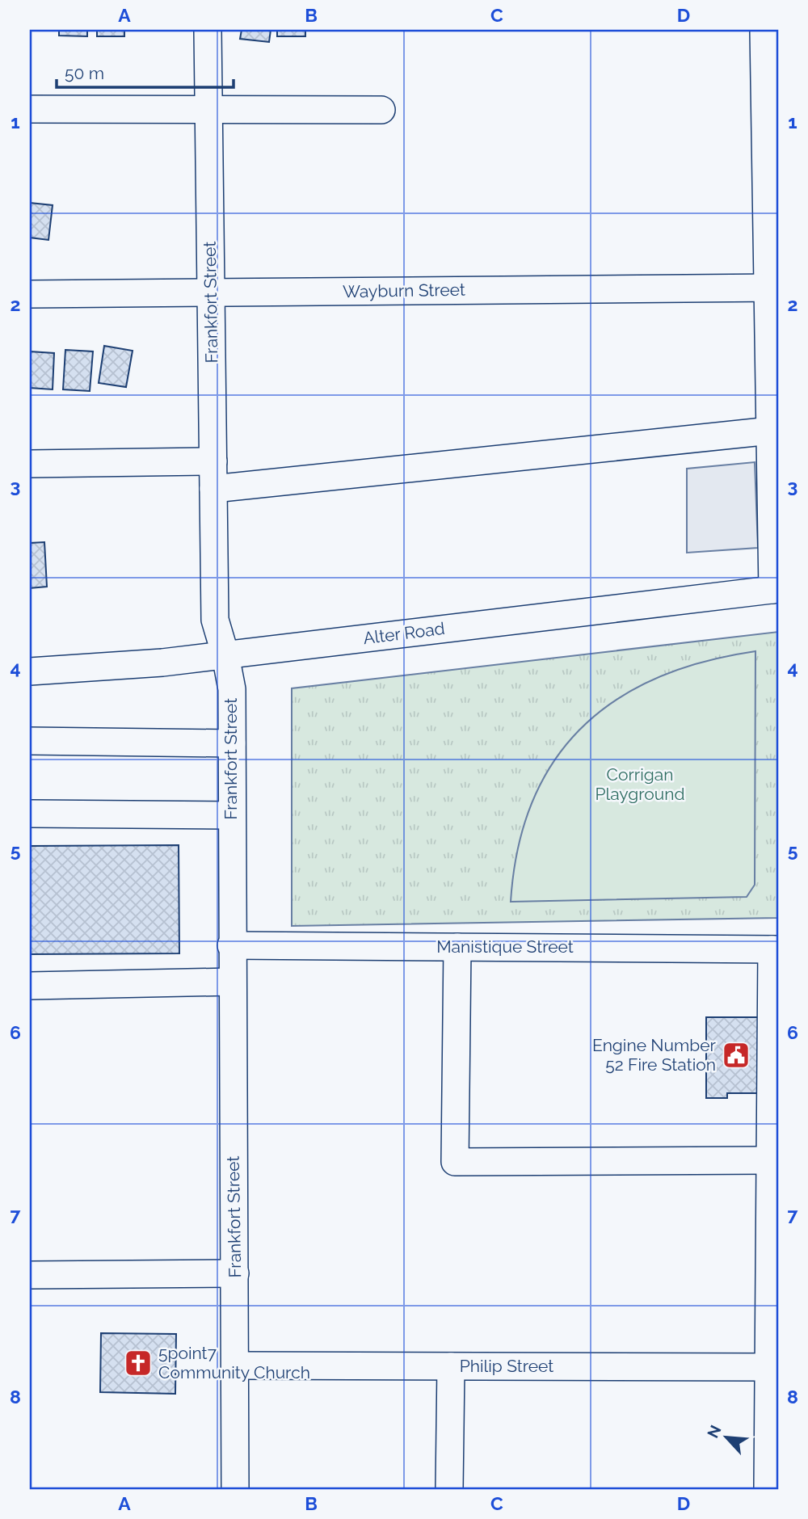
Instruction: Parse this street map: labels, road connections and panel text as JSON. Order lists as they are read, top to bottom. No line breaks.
{"streets":{"street":["Wayburn Street","Frankfort Street","Alter Road","Manistique Street","Philip Street"]},"crossings":[["Wayburn Street","Frankfort Street"],["Frankfort Street","Alter Road"],["Frankfort Street","Manistique Street"],["Frankfort Street","Philip Street"]],"parks":["Corrigan Playground"],"places":{"public building":["Engine Number 52 Fire Station"],"church":["5point7 Community Church"]},"scale_bar":"50 m","north":"top left","grid":{"columns":["A","B","C","D"],"rows":["1","2","3","4","5","6","7","8"]}}
